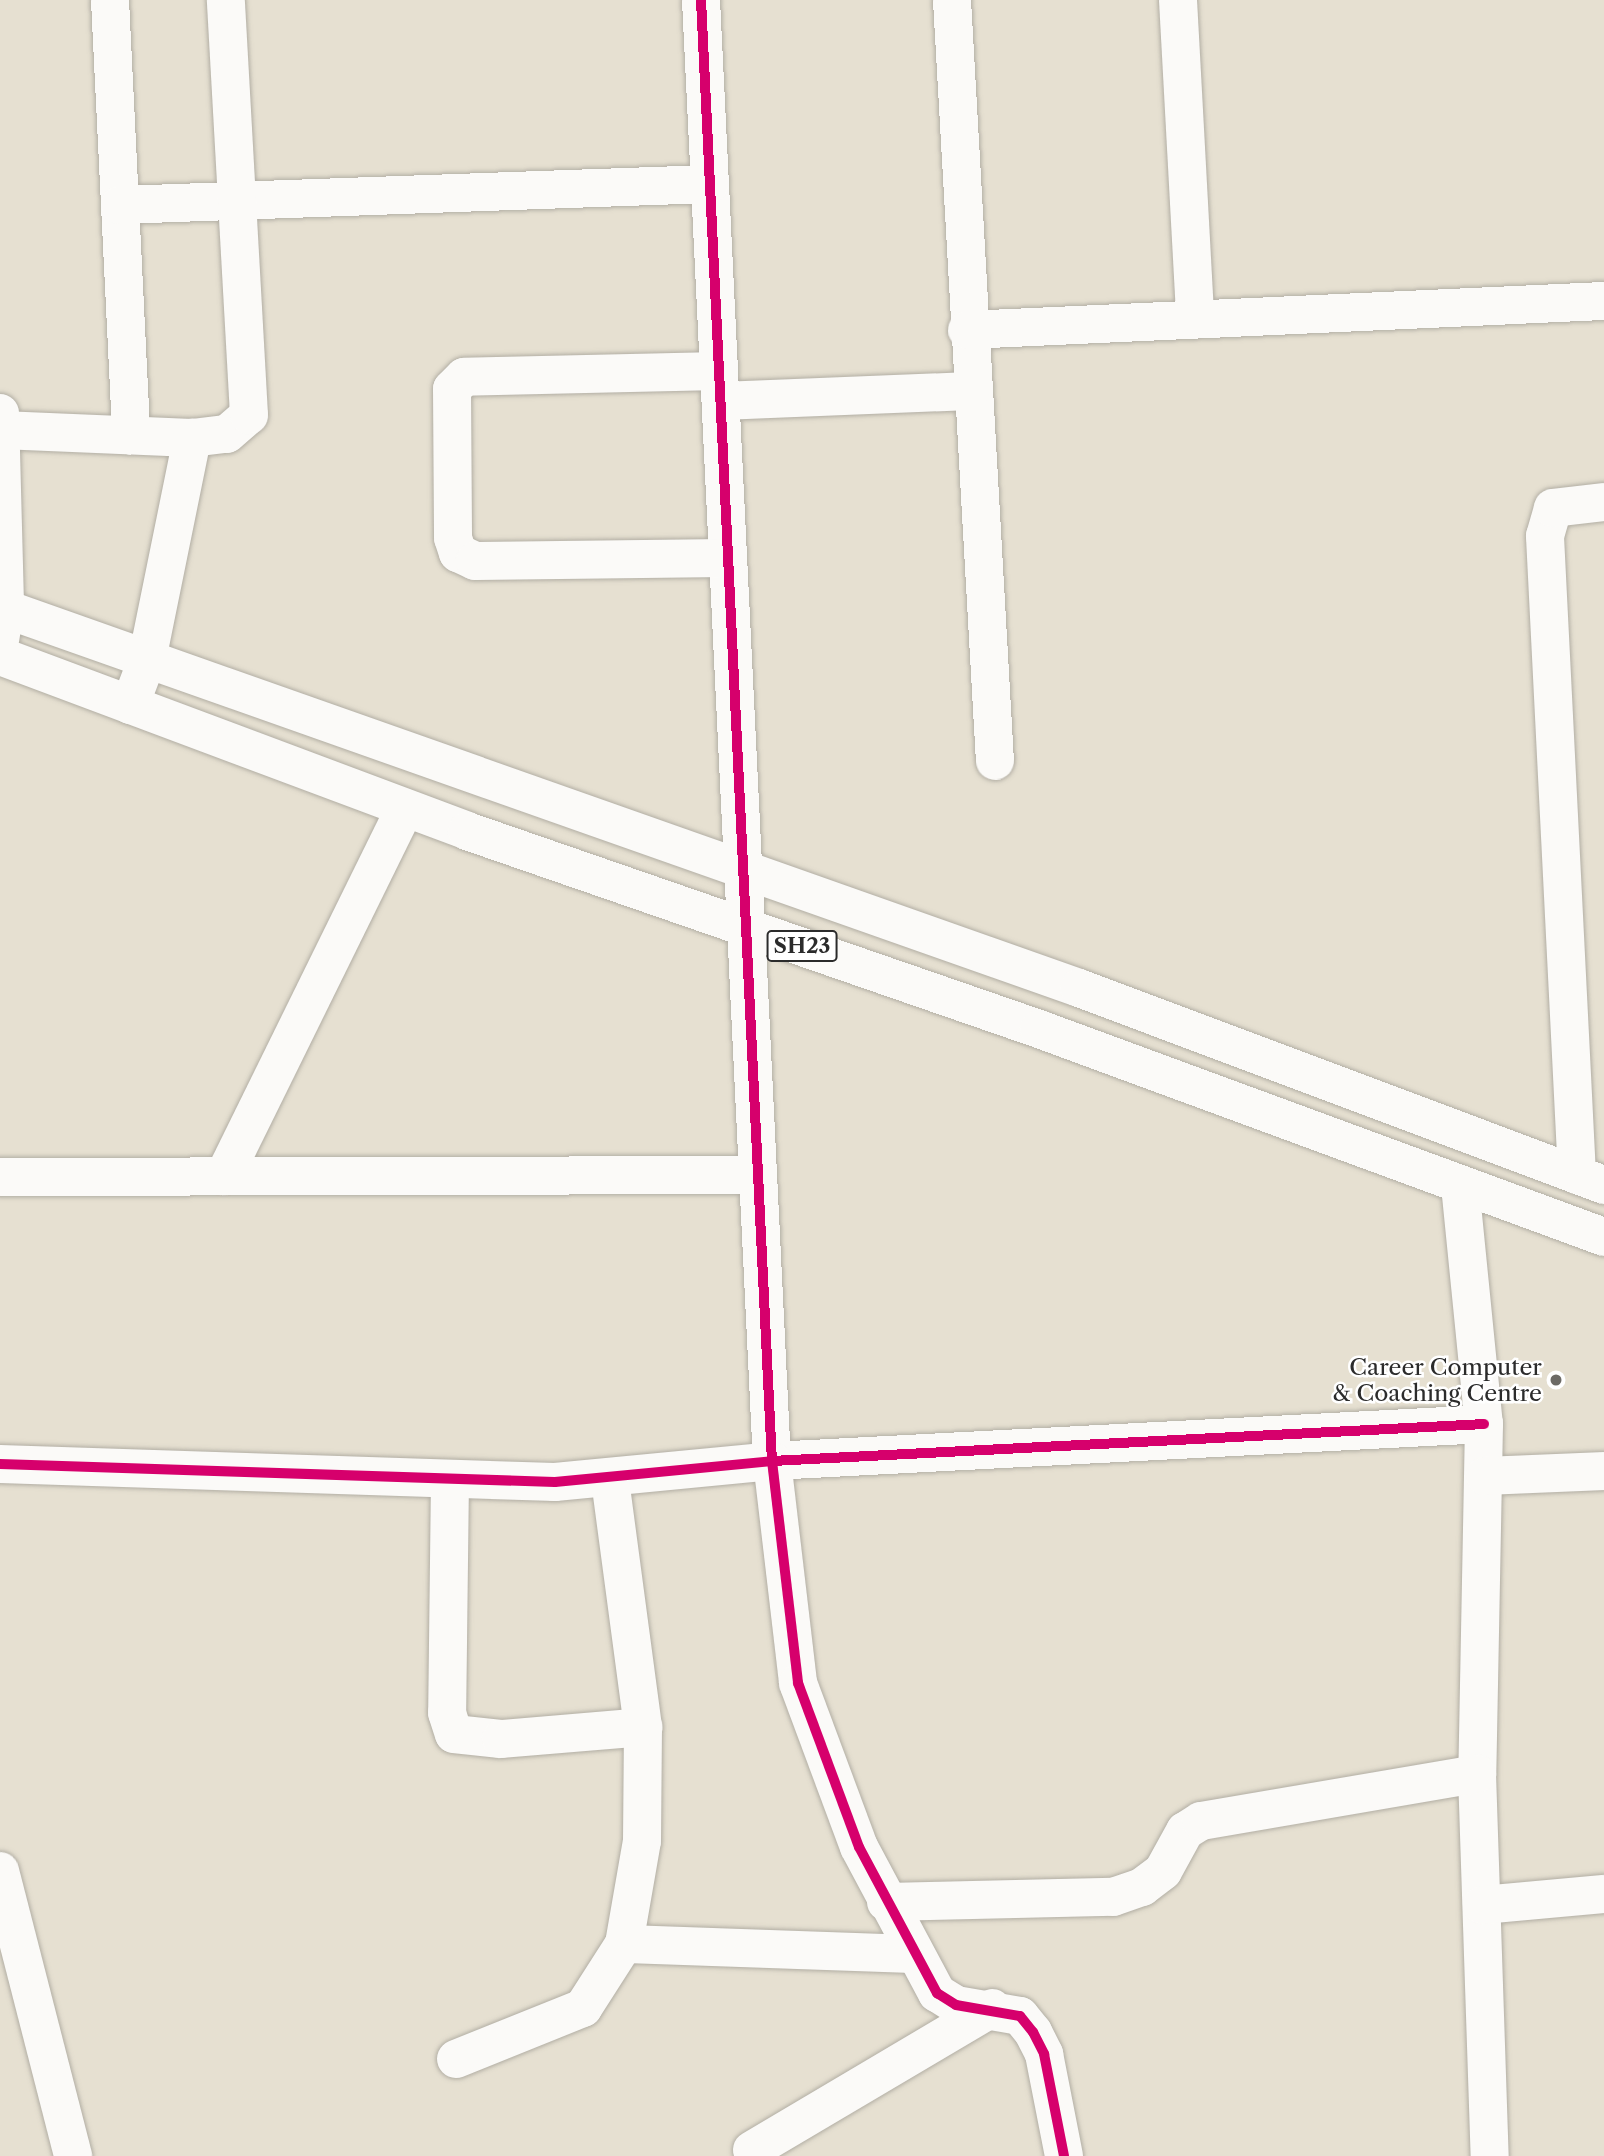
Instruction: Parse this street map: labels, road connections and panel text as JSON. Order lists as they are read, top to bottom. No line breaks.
{"streets":{"street":["SH23"]},"places":["Career Computer & Coaching Centre"]}
